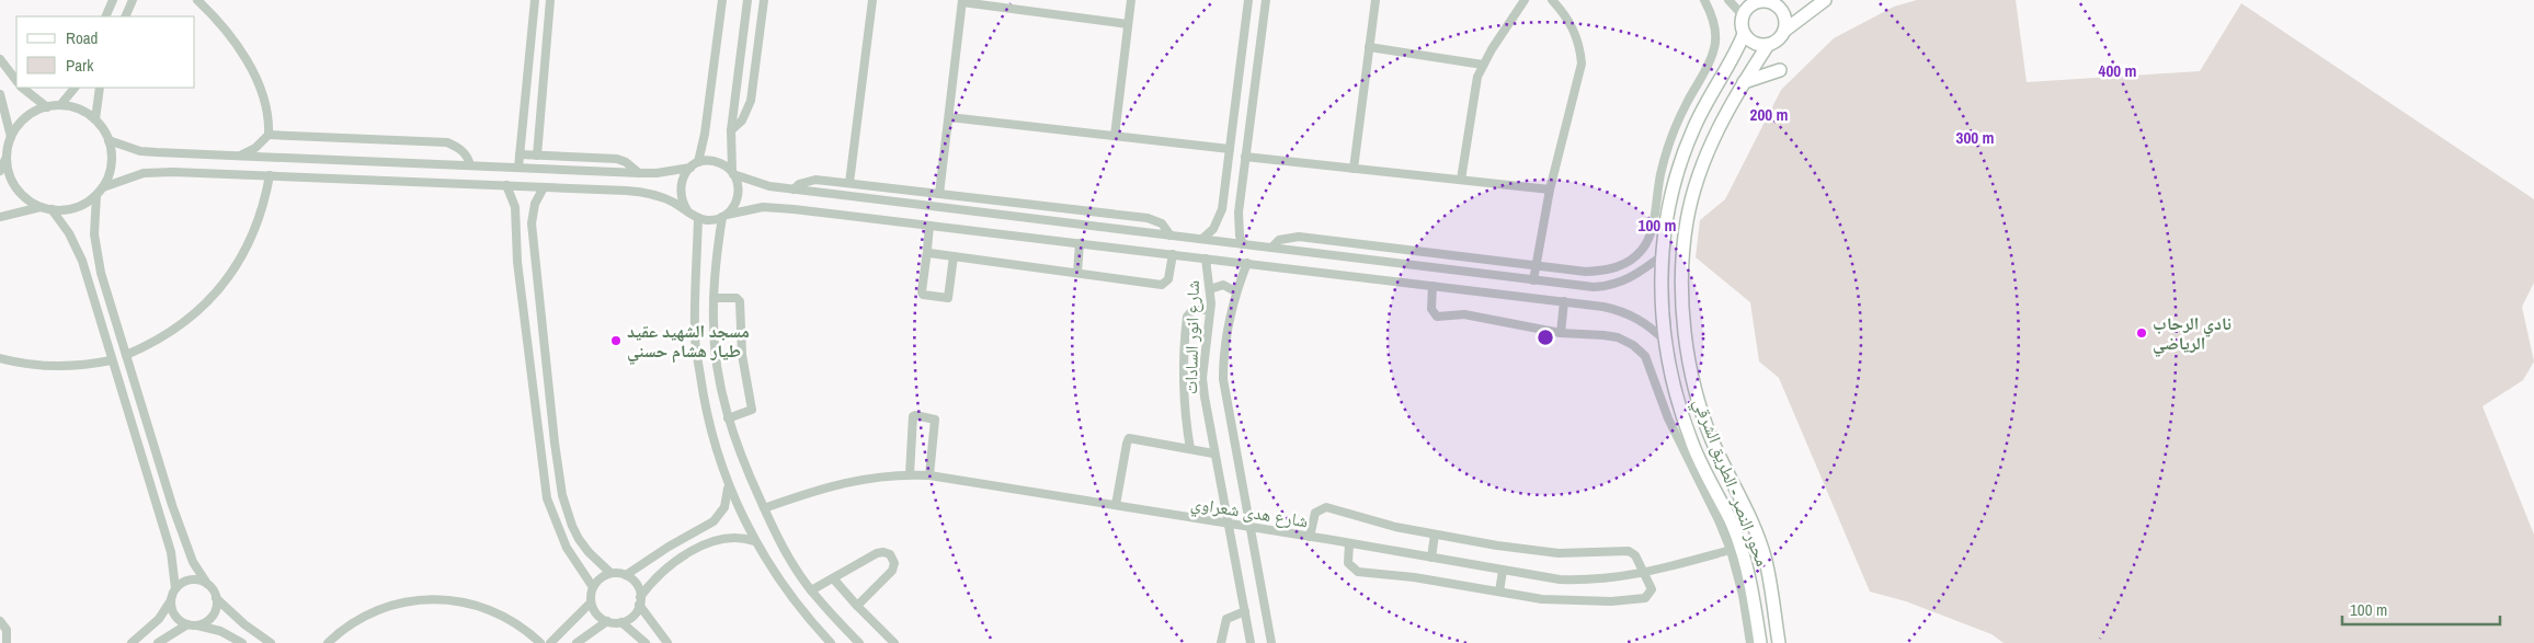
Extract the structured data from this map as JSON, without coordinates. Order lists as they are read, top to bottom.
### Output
{
  "streets": {
    "street": ["شارع انور السادات", "محور النصر - الطريق الشرقي", "شارع هدى شعراوي"]
  },
  "crossings": [
    ["شارع انور السادات", "شارع هدى شعراوي"]
  ],
  "places": ["نادي الرحاب الرياضي", "مسجد الشهيد عقيد طيار هشام حسني"],
  "legend": ["Road", "Park"],
  "scale_bar": "100 m",
  "rings": [
    "400 m",
    "200 m",
    "300 m",
    "100 m"
  ]
}
